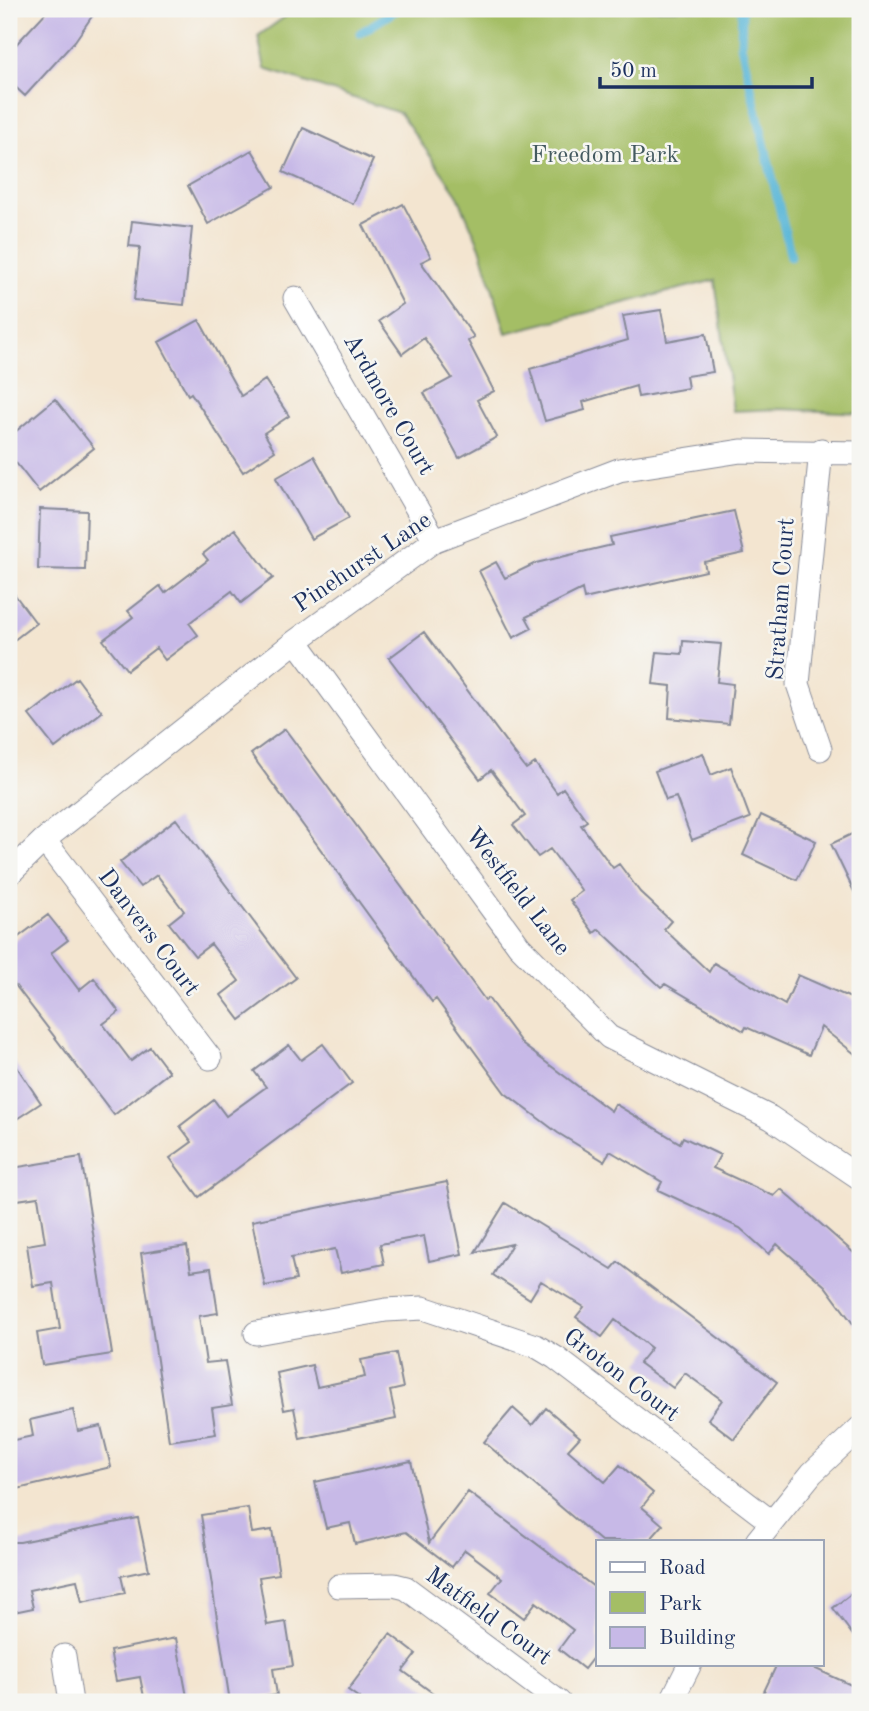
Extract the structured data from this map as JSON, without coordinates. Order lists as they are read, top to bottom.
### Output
{
  "streets": {
    "street": [
      "Ardmore Court",
      "Pinehurst Lane",
      "Stratham Court",
      "Westfield Lane",
      "Danvers Court",
      "Groton Court",
      "Matfield Court"
    ]
  },
  "crossings": [
    ["Ardmore Court", "Pinehurst Lane"],
    ["Pinehurst Lane", "Stratham Court"],
    ["Pinehurst Lane", "Westfield Lane"],
    ["Pinehurst Lane", "Danvers Court"]
  ],
  "parks": ["Freedom Park"],
  "legend": ["Road", "Park", "Building"],
  "scale_bar": "50 m"
}
